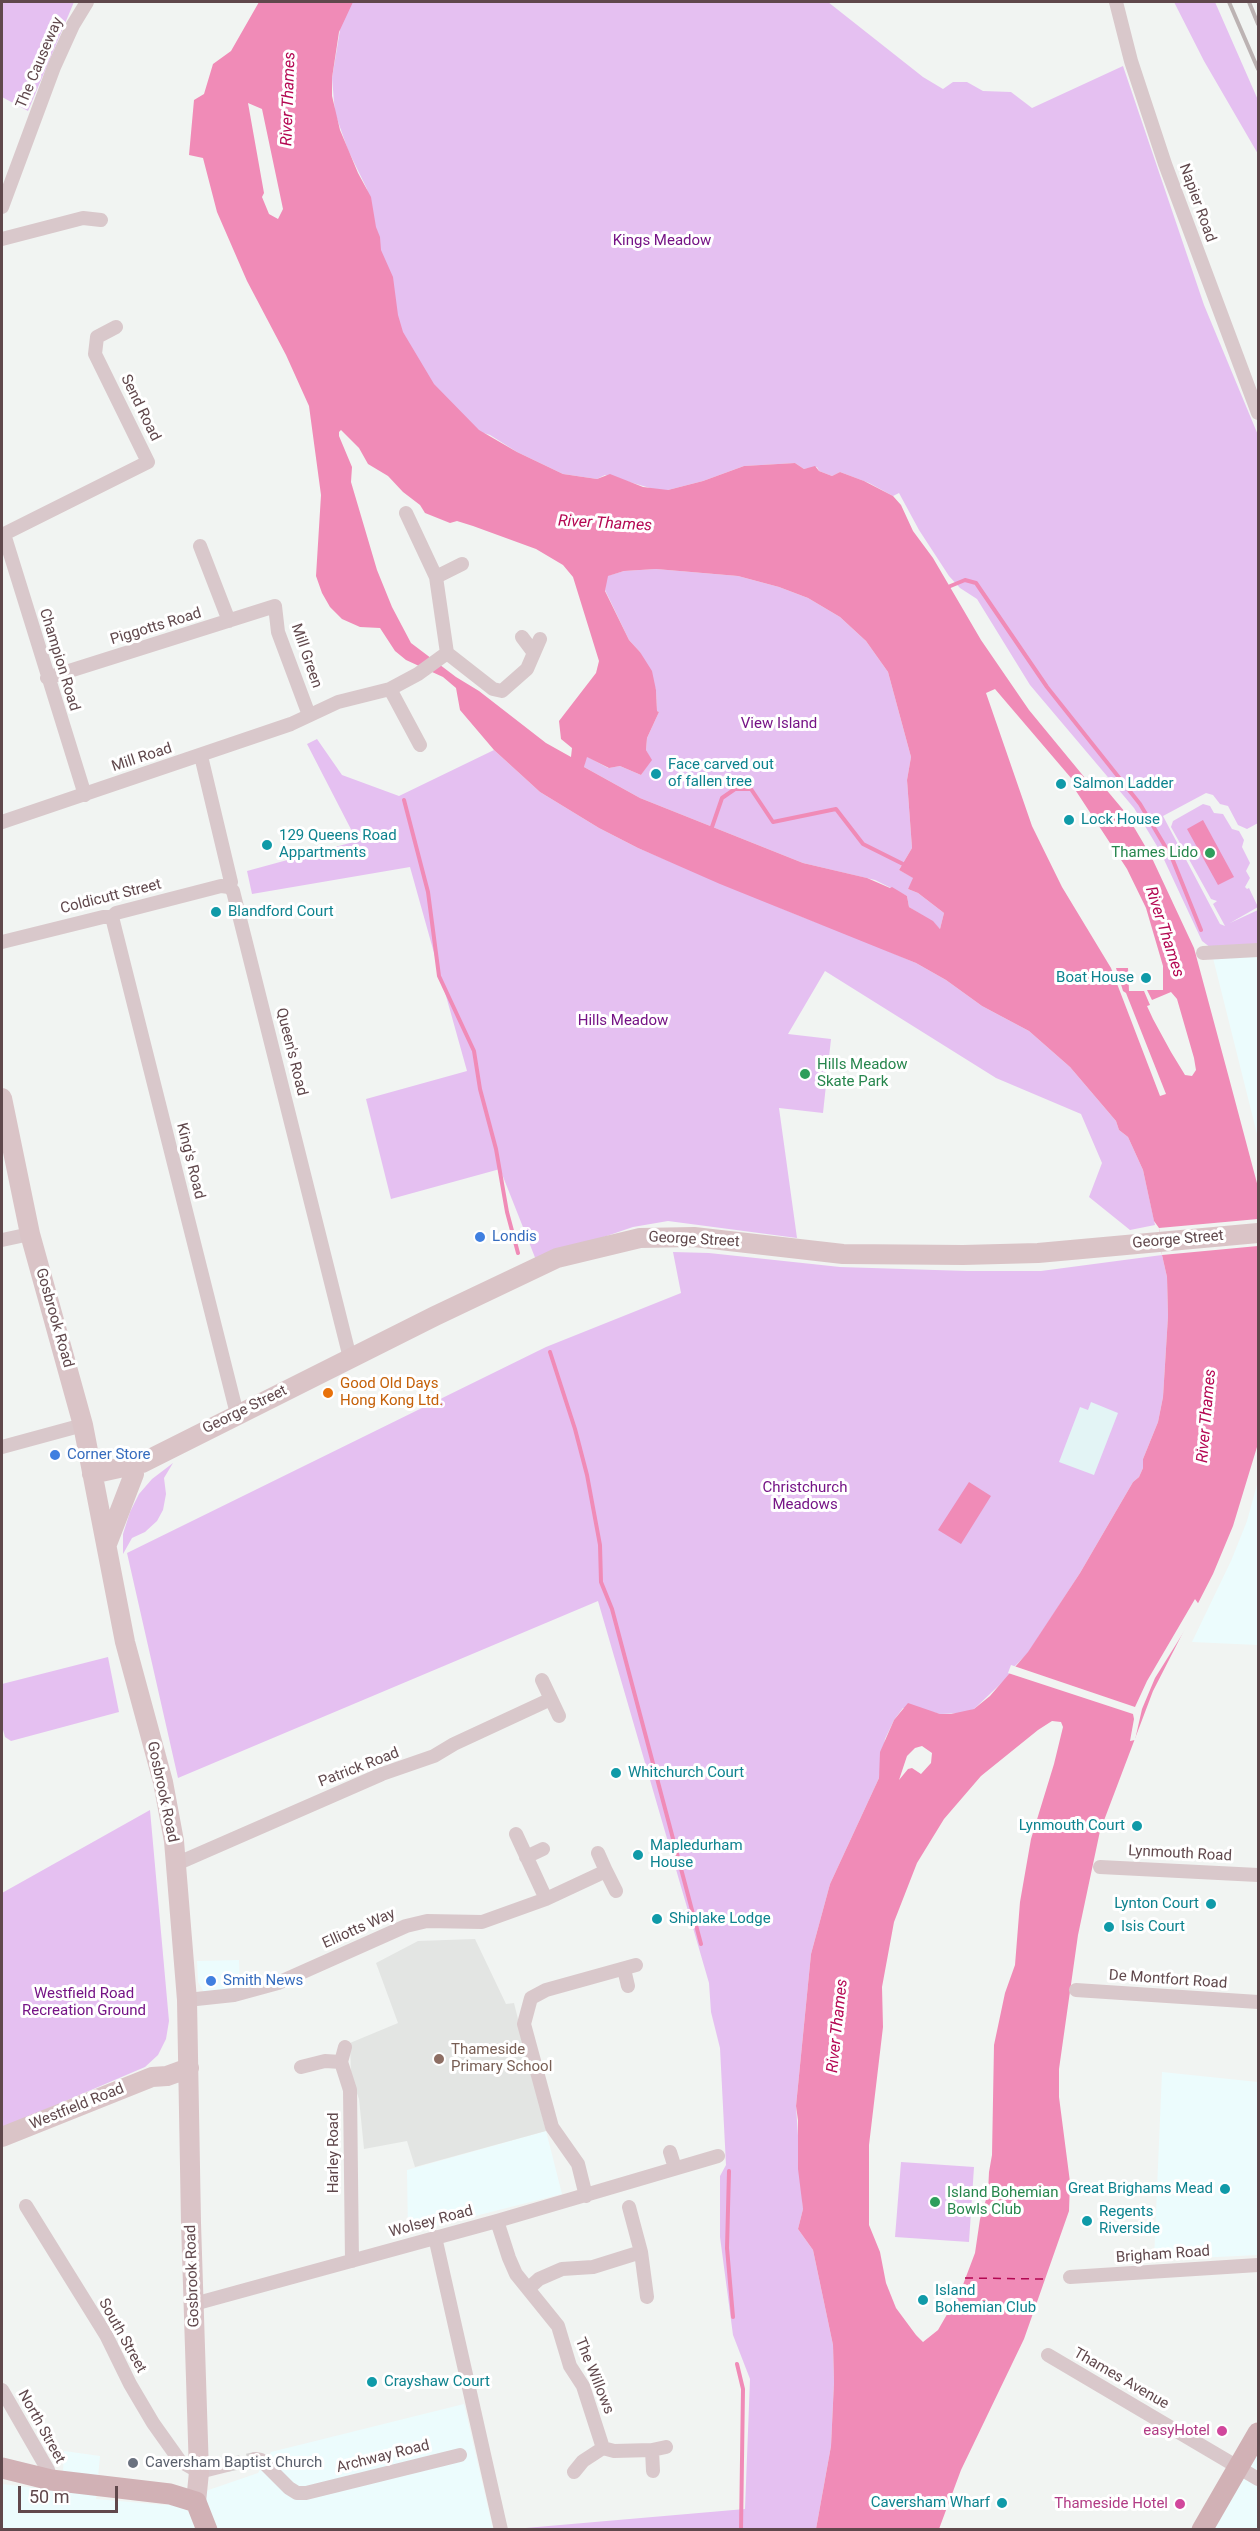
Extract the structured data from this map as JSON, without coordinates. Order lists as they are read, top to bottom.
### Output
{
  "streets": {
    "main road": ["George Street", "Gosbrook Road", "Westfield Road"],
    "street": [
      "The Causeway",
      "Napier Road",
      "Send Road",
      "Piggotts Road",
      "Mill Green",
      "Champion Road",
      "Mill Road",
      "Coldicutt Street",
      "Queen's Road",
      "King's Road",
      "Patrick Road",
      "Lynmouth Road",
      "Elliotts Way",
      "De Montfort Road",
      "Harley Road",
      "Wolsey Road",
      "Brigham Road",
      "South Street",
      "The Willows",
      "Thames Avenue",
      "North Street",
      "Archway Road"
    ]
  },
  "crossings": [
    ["Send Road", "Champion Road"],
    ["Piggotts Road", "Mill Green"],
    ["Piggotts Road", "Champion Road"],
    ["Mill Green", "Mill Road"],
    ["Champion Road", "Mill Road"],
    ["Mill Road", "Queen's Road"],
    ["Coldicutt Street", "Queen's Road"],
    ["Coldicutt Street", "King's Road"],
    ["Queen's Road", "George Street"],
    ["King's Road", "George Street"],
    ["George Street", "Gosbrook Road"],
    ["Gosbrook Road", "Patrick Road"],
    ["Gosbrook Road", "Elliotts Way"],
    ["Gosbrook Road", "Westfield Road"],
    ["Gosbrook Road", "Wolsey Road"],
    ["Gosbrook Road", "South Street"],
    ["Harley Road", "Wolsey Road"],
    ["Wolsey Road", "The Willows"]
  ],
  "water": ["River Thames"],
  "parks": [
    "Kings Meadow",
    "View Island",
    "Hills Meadow",
    "Christchurch Meadows",
    "Westfield Road Recreation Ground"
  ],
  "places": [
    "Face carved out of fallen tree",
    "Salmon Ladder",
    "Lock House",
    "129 Queens Road Appartments",
    "Thames Lido",
    "Blandford Court",
    "Boat House",
    "Hills Meadow Skate Park",
    "Londis",
    "Good Old Days Hong Kong Ltd.",
    "Corner Store",
    "Whitchurch Court",
    "Lynmouth Court",
    "Mapledurham House",
    "Lynton Court",
    "Shiplake Lodge",
    "Isis Court",
    "Smith News",
    "Thameside Primary School",
    "Great Brighams Mead",
    "Island Bohemian Bowls Club",
    "Regents Riverside",
    "Island Bohemian Club",
    "Crayshaw Court",
    "easyHotel",
    "Caversham Baptist Church",
    "Caversham Wharf",
    "Thameside Hotel"
  ],
  "scale_bar": "50 m"
}
